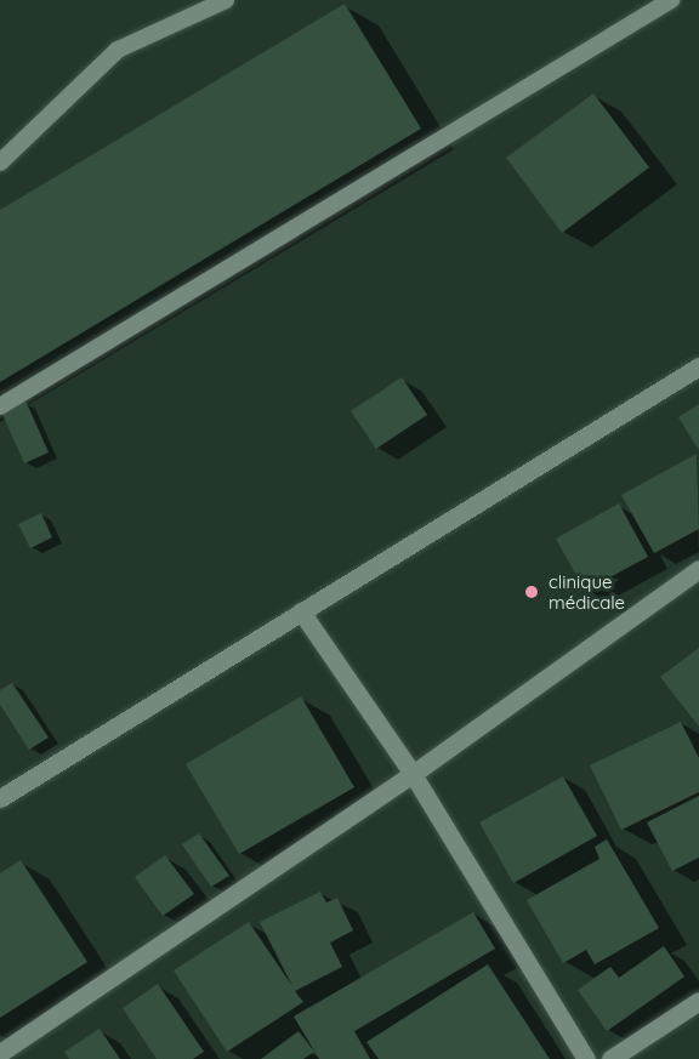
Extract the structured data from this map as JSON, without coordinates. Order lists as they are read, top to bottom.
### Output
{
  "places": ["clinique médicale"]
}
